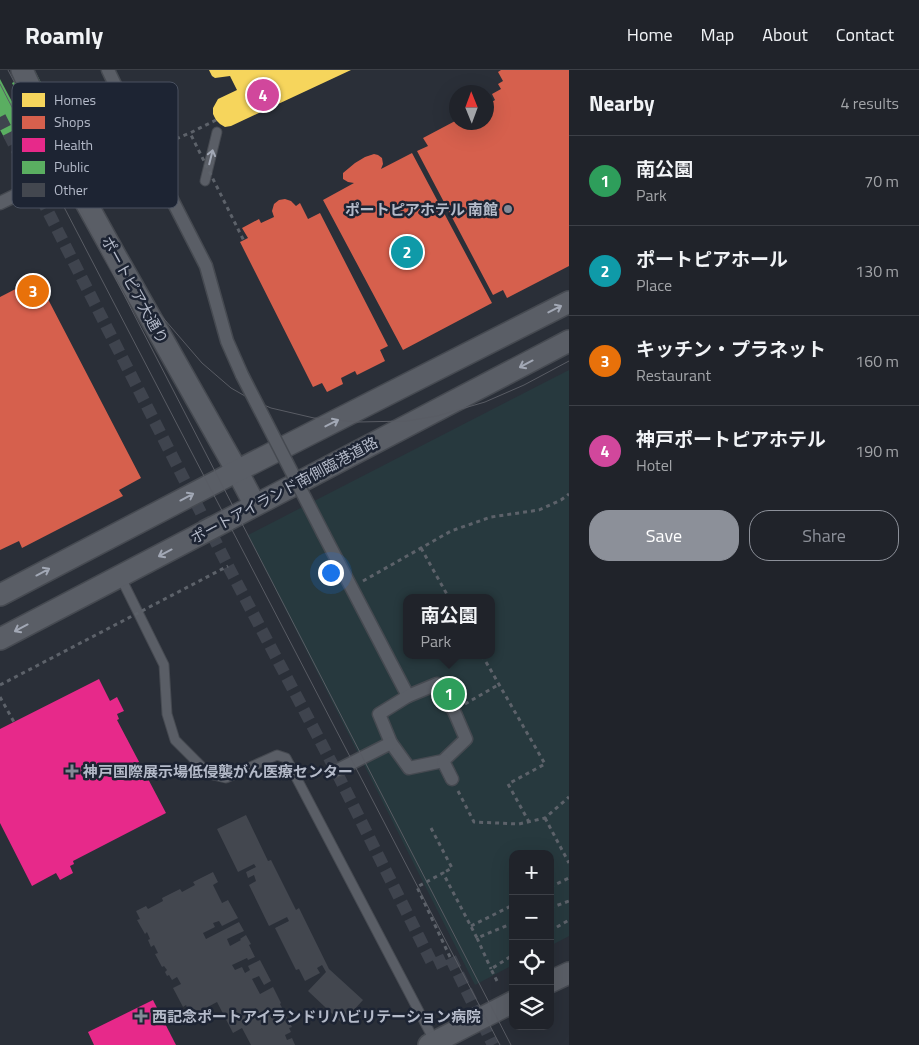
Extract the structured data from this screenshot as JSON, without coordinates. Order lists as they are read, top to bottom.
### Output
{
  "streets": {
    "street": ["ポートピア大通り", "ポートアイランド南側臨港道路"]
  },
  "crossings": [
    ["ポートピア大通り", "ポートアイランド南側臨港道路"]
  ],
  "places": {
    "other": ["ポートピアホテル 南館"],
    "health": ["神戸国際展示場低侵襲がん医療センター", "西記念ポートアイランドリハビリテーション病院"]
  },
  "legend": [
    "Homes",
    "Shops",
    "Health",
    "Public",
    "Other"
  ],
  "north": "top",
  "page": {
    "header": "Roamly",
    "nav": [
      "Home",
      "Map",
      "About",
      "Contact"
    ],
    "heading": ["Nearby", "4 results"],
    "pins": [
      "4",
      "2",
      "3",
      "1"
    ],
    "list": [
      {
        "mark": "1",
        "name": "南公園",
        "note": "Park",
        "value": "70 m"
      },
      {
        "mark": "2",
        "name": "ポートピアホール",
        "note": "Place",
        "value": "130 m"
      },
      {
        "mark": "3",
        "name": "キッチン・プラネット",
        "note": "Restaurant",
        "value": "160 m"
      },
      {
        "mark": "4",
        "name": "神戸ポートピアホテル",
        "note": "Hotel",
        "value": "190 m"
      }
    ],
    "buttons": ["Save", "Share"],
    "popup": ["南公園", "Park"],
    "map_buttons": ["+", "−"]
  }
}
